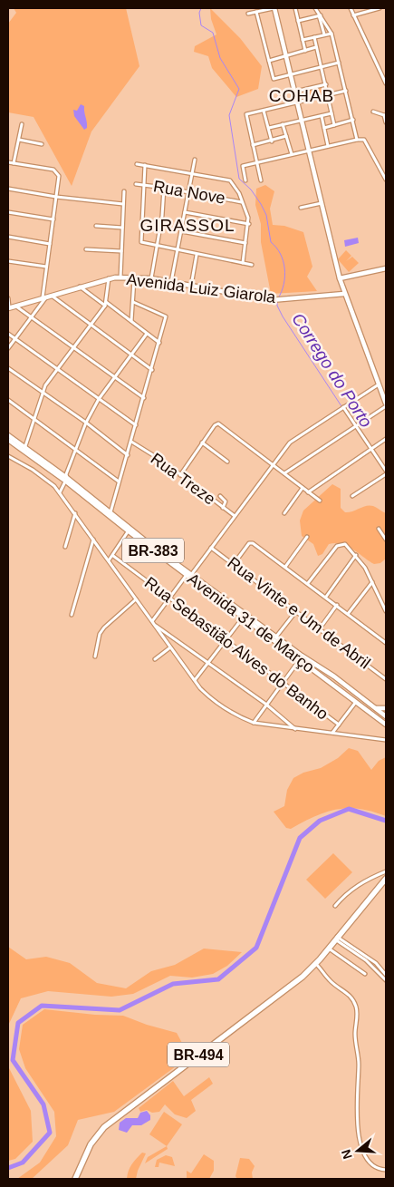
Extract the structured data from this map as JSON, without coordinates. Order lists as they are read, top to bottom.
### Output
{
  "streets": {
    "highway": ["BR-494"],
    "street": [
      "Rua Nove",
      "Avenida Luiz Giarola",
      "Rua Treze",
      "BR-383",
      "Rua Vinte e Um de Abril",
      "Avenida 31 de Março",
      "Rua Sebastião Alves do Banho"
    ]
  },
  "districts": ["COHAB", "GIRASSOL"],
  "water": ["Corrego do Porto"],
  "north": "left"
}
